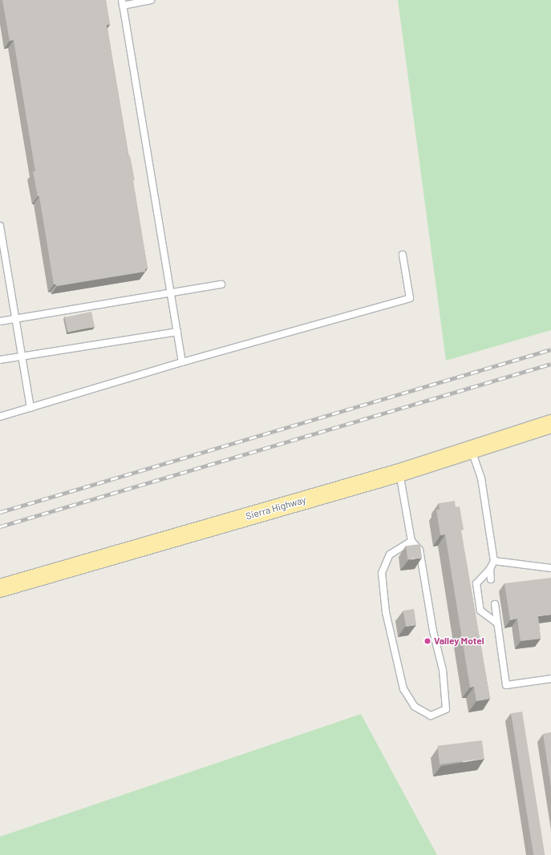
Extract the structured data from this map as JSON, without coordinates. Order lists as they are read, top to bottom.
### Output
{
  "streets": {
    "main road": ["Sierra Highway"]
  },
  "places": ["Valley Motel"]
}
